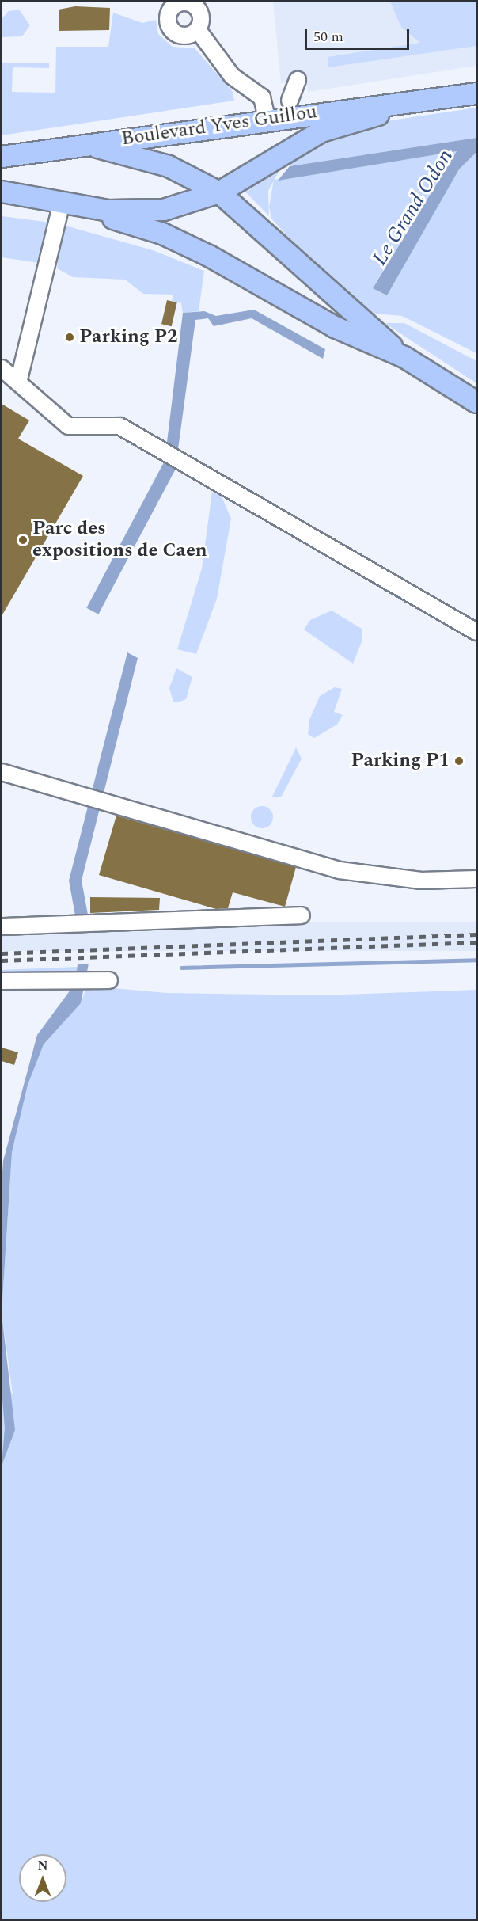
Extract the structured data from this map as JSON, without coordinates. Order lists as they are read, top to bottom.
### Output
{
  "streets": {
    "main road": ["Boulevard Yves Guillou"]
  },
  "water": ["Le Grand Odon"],
  "places": ["Parking P2", "Parc des expositions de Caen", "Parking P1"],
  "scale_bar": "50 m",
  "north": "top"
}
